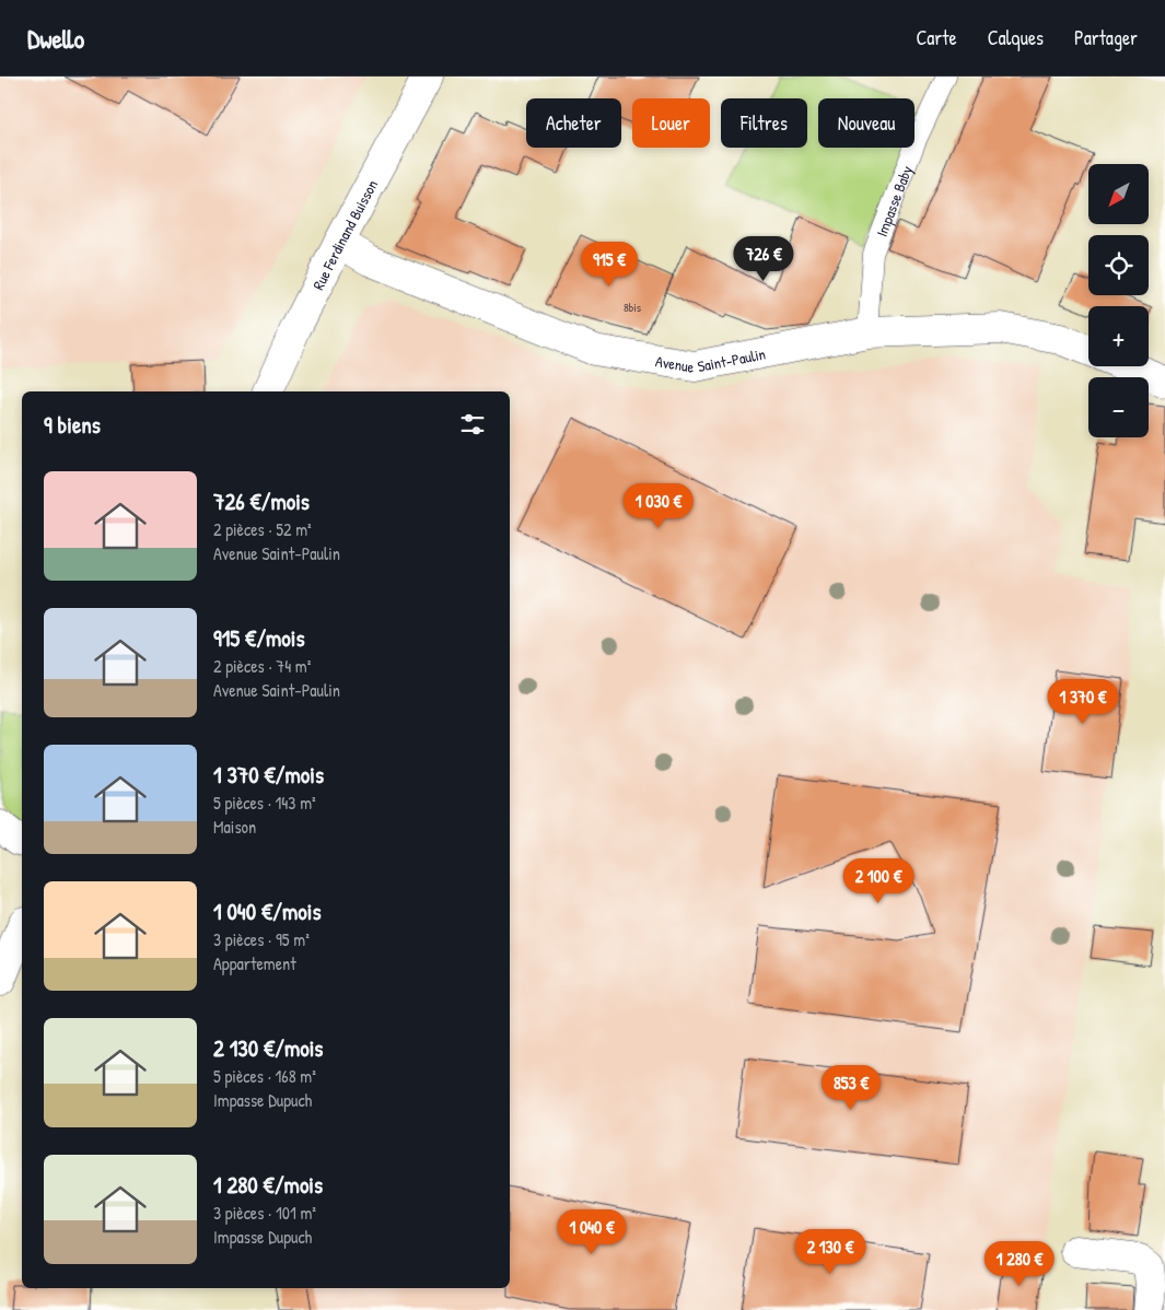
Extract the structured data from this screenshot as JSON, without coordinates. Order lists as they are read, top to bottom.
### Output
{
  "streets": {
    "street": ["Rue Ferdinand Buisson", "Avenue Saint-Paulin"],
    "lane": ["Impasse Baby"]
  },
  "crossings": [
    ["Impasse Baby", "Avenue Saint-Paulin"],
    ["Rue Ferdinand Buisson", "Avenue Saint-Paulin"]
  ],
  "house_numbers": ["8bis"],
  "north": "bottom left",
  "page": {
    "header": "Dwello",
    "nav": ["Carte", "Calques", "Partager"],
    "chip": [
      "Acheter",
      "Louer",
      "Filtres",
      "Nouveau"
    ],
    "map_buttons": ["+", "−"],
    "price": [
      "726 €",
      "915 €",
      "1 030 €",
      "1 370 €",
      "2 100 €",
      "853 €",
      "1 040 €",
      "2 130 €",
      "1 280 €"
    ],
    "heading": "9 biens",
    "list": [
      {
        "name": "726 €/mois",
        "note": "2 pièces · 52 m² · Avenue Saint-Paulin"
      },
      {
        "name": "915 €/mois",
        "note": "2 pièces · 74 m² · Avenue Saint-Paulin"
      },
      {
        "name": "1 370 €/mois",
        "note": "5 pièces · 143 m² · Maison"
      },
      {
        "name": "1 040 €/mois",
        "note": "3 pièces · 95 m² · Appartement"
      },
      {
        "name": "2 130 €/mois",
        "note": "5 pièces · 168 m² · Impasse Dupuch"
      },
      {
        "name": "1 280 €/mois",
        "note": "3 pièces · 101 m² · Impasse Dupuch"
      }
    ]
  }
}
